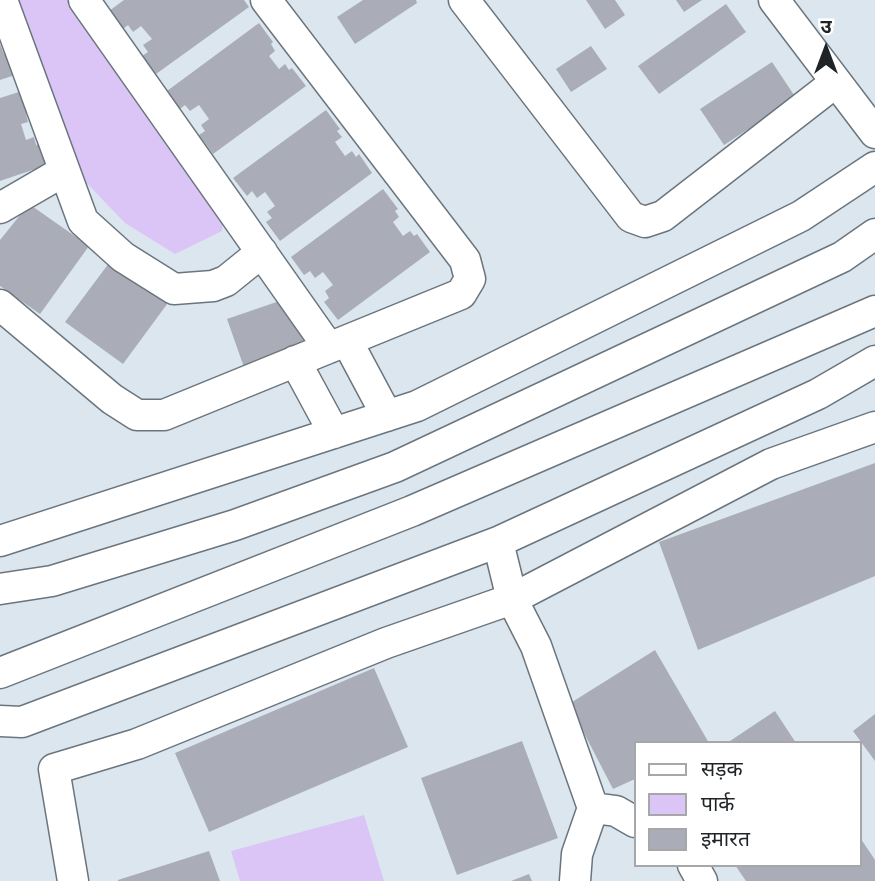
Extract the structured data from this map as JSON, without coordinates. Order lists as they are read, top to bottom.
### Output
{
  "legend": ["सड़क", "पार्क", "इमारत"],
  "north": "top"
}
